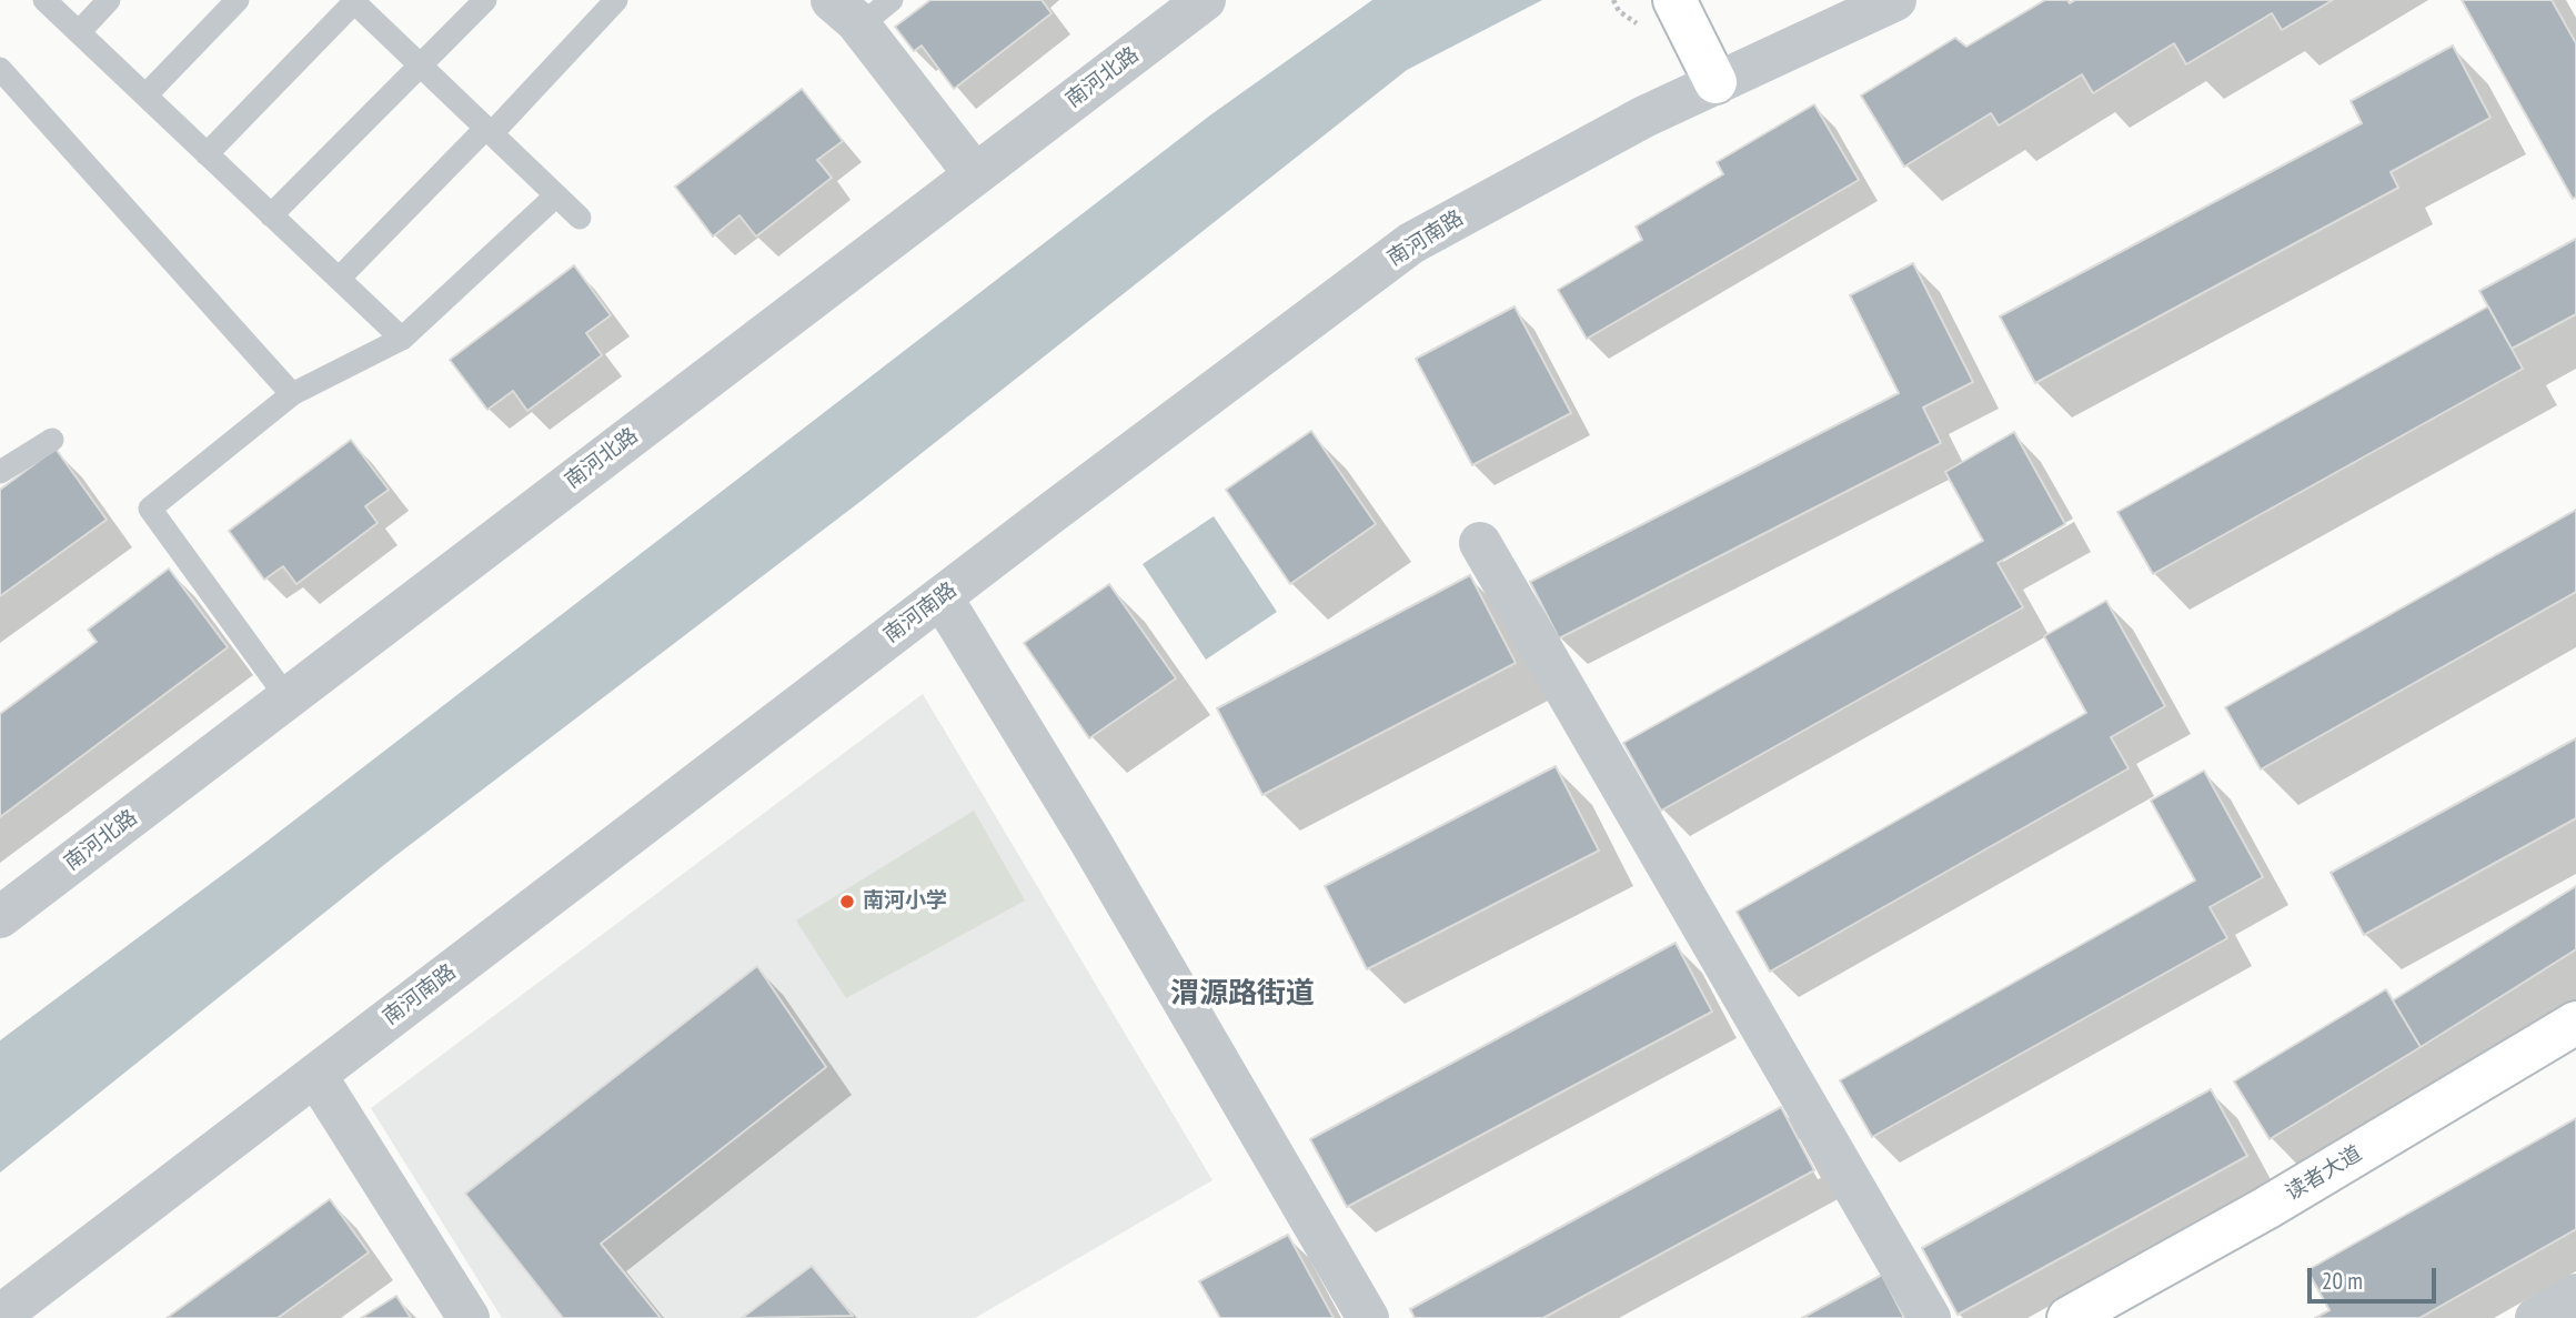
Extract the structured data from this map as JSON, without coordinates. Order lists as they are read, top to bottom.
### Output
{
  "streets": {
    "main road": ["读者大道"],
    "street": ["南河北路", "南河南路"]
  },
  "districts": ["渭源路街道"],
  "places": ["南河小学"],
  "scale_bar": "20 m"
}
